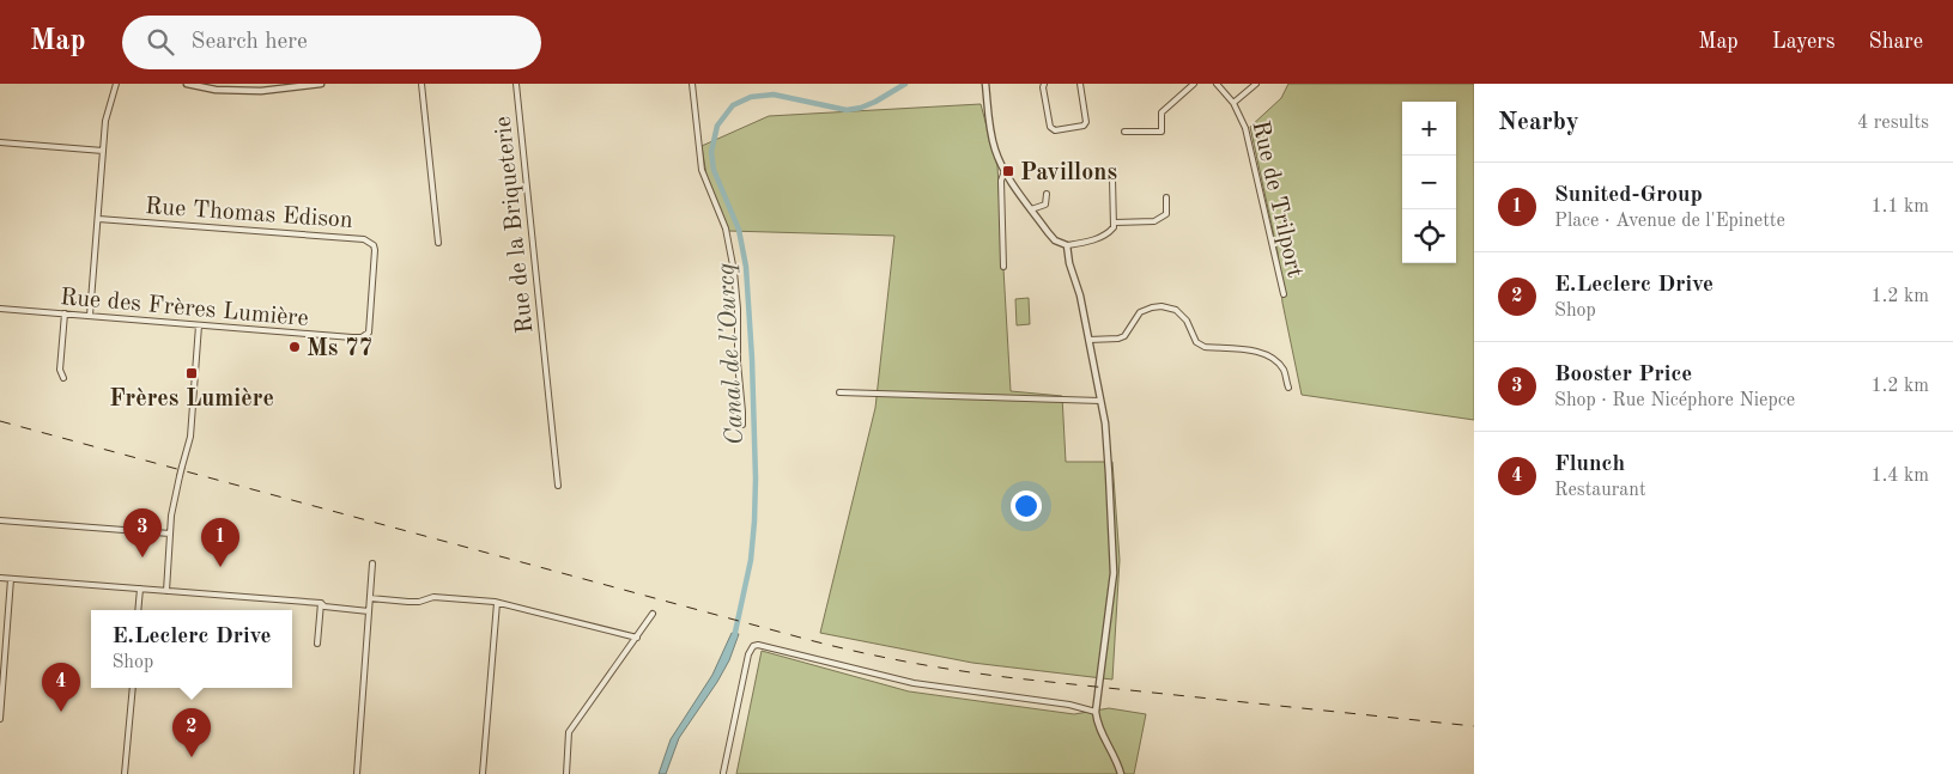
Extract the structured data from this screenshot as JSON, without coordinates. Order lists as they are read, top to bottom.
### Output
{
  "streets": {
    "street": [
      "Rue de Trilport",
      "Rue Thomas Edison",
      "Rue de la Briqueterie",
      "Rue des Frères Lumière"
    ]
  },
  "crossings": [
    ["Rue Thomas Edison", "Rue des Frères Lumière"]
  ],
  "water": ["Canal de l'Ourcq"],
  "places": {
    "transit": ["Pavillons", "Frères Lumière"],
    "other": ["Ms 77"]
  },
  "page": {
    "header": "Map",
    "search": "Search here",
    "nav": ["Map", "Layers", "Share"],
    "heading": ["Nearby", "4 results"],
    "map_buttons": ["+", "−"],
    "list": [
      {
        "mark": "1",
        "name": "Sunited-Group",
        "note": "Place · Avenue de l'Epinette",
        "value": "1.1 km"
      },
      {
        "mark": "2",
        "name": "E.Leclerc Drive",
        "note": "Shop",
        "value": "1.2 km"
      },
      {
        "mark": "3",
        "name": "Booster Price",
        "note": "Shop · Rue Nicéphore Niepce",
        "value": "1.2 km"
      },
      {
        "mark": "4",
        "name": "Flunch",
        "note": "Restaurant",
        "value": "1.4 km"
      }
    ],
    "pins": [
      "3",
      "1",
      "4",
      "2"
    ],
    "popup": ["E.Leclerc Drive", "Shop"]
  }
}
